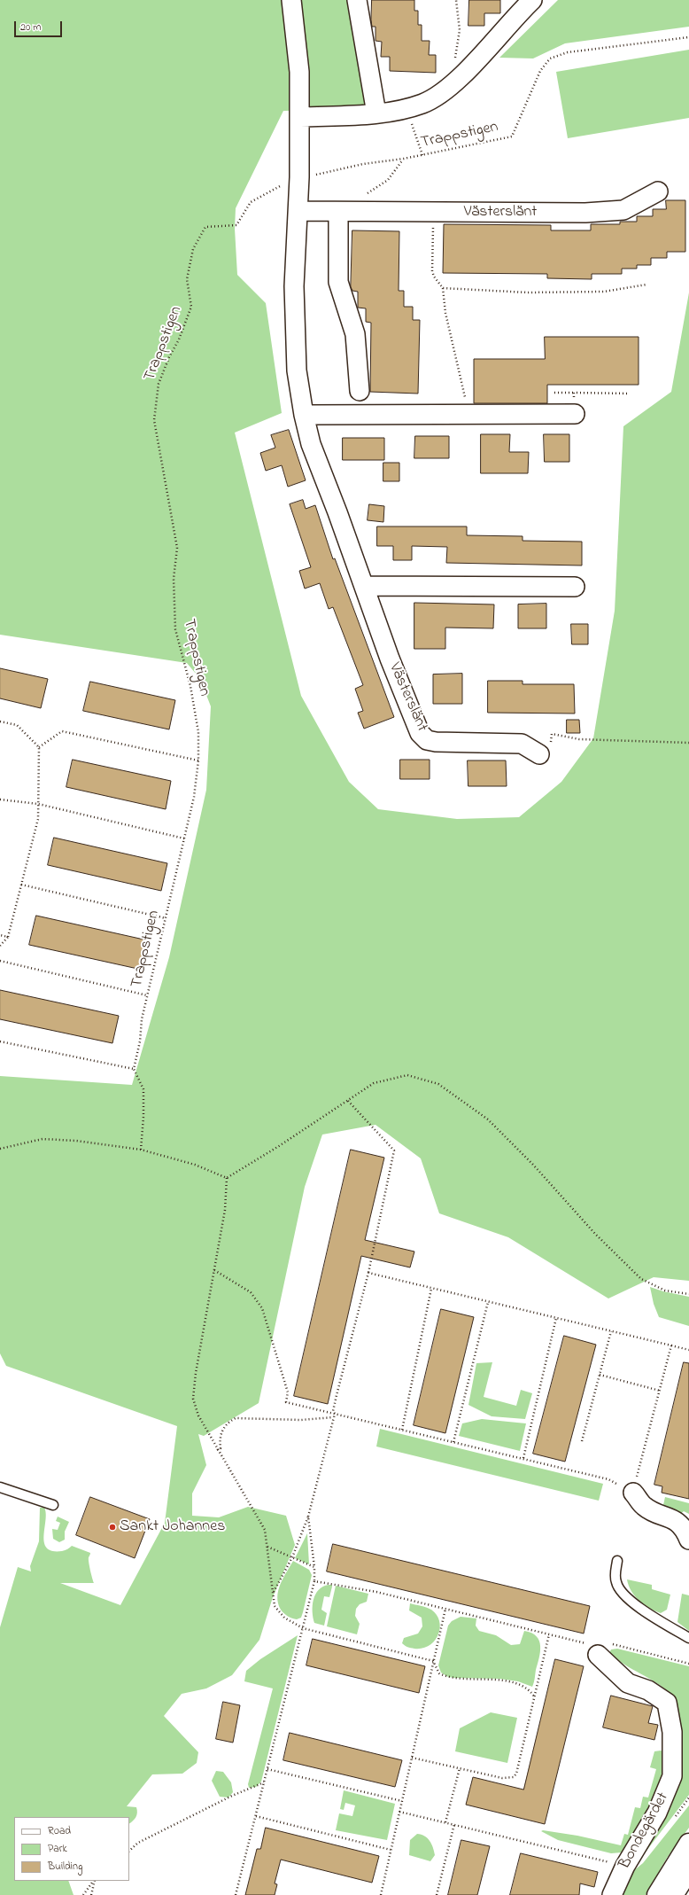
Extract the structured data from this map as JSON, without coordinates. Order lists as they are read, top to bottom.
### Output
{
  "streets": {
    "street": ["Västerslänt", "Bondegärdet"],
    "path": ["Trappstigen"]
  },
  "places": ["Sankt Johannes"],
  "legend": ["Road", "Park", "Building"],
  "scale_bar": "20 m"
}
